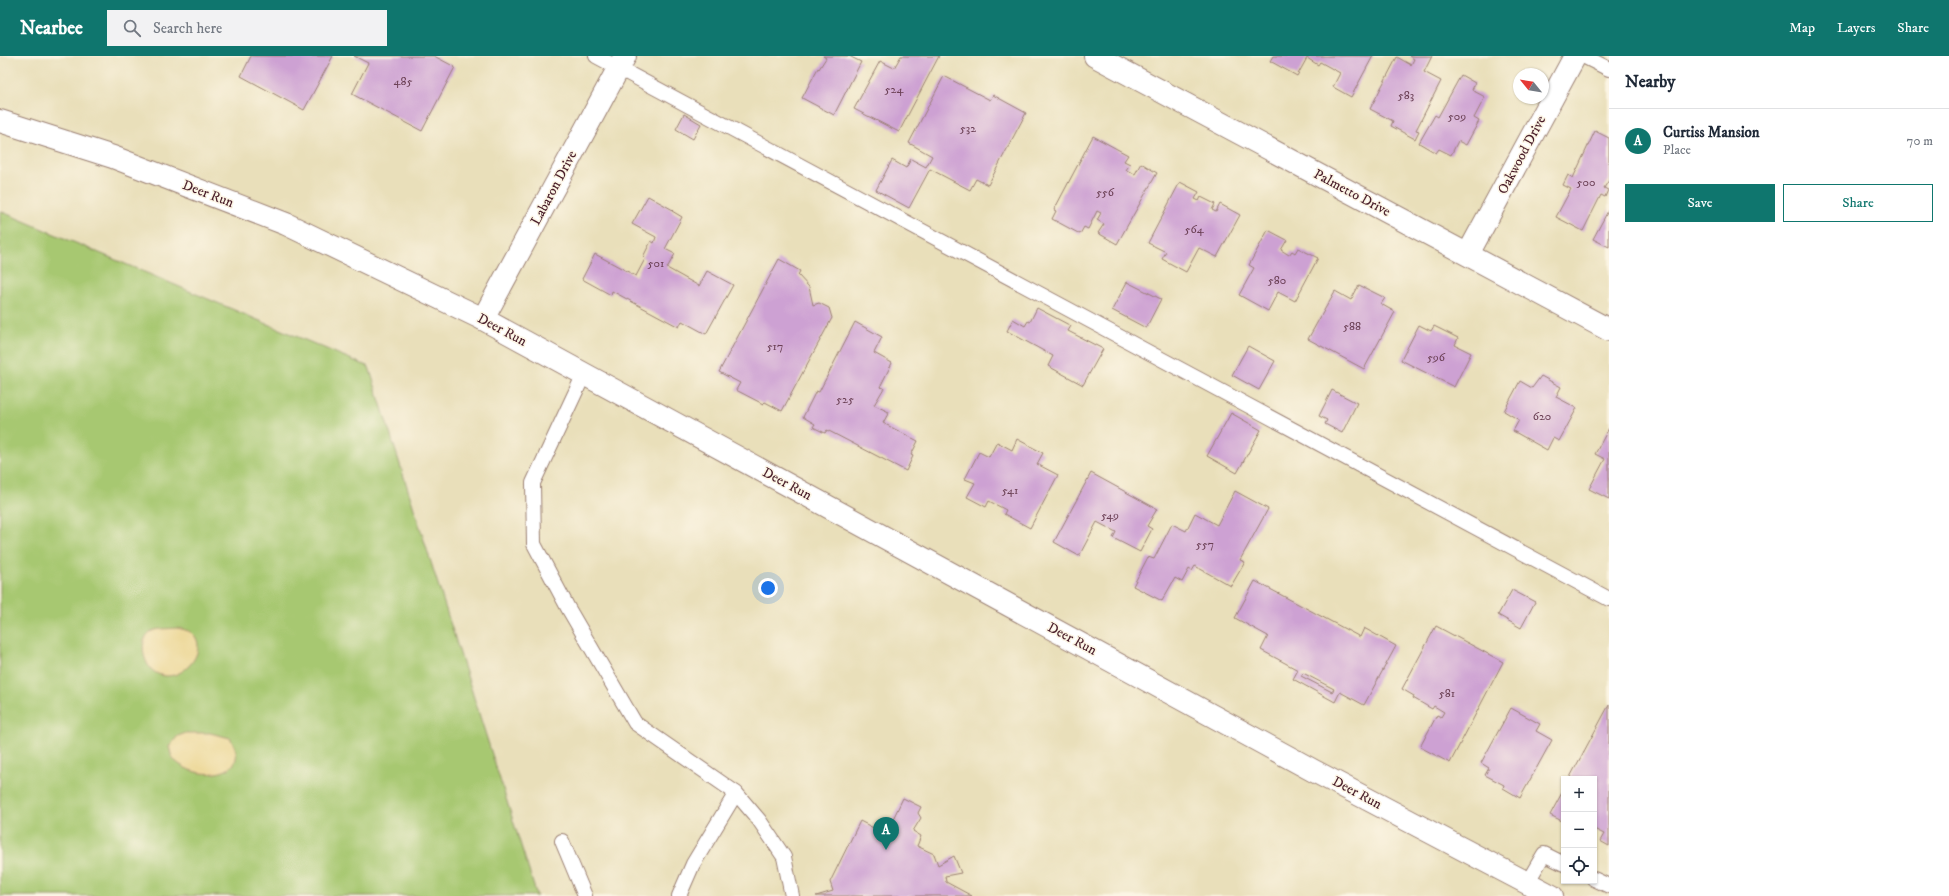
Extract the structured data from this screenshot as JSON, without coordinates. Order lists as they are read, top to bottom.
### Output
{
  "streets": {
    "street": [
      "Oakwood Drive",
      "Labaron Drive",
      "Palmetto Drive",
      "Deer Run"
    ]
  },
  "crossings": [
    ["Oakwood Drive", "Palmetto Drive"],
    ["Labaron Drive", "Deer Run"]
  ],
  "house_numbers": [
    "485",
    "524",
    "583",
    "509",
    "532",
    "500",
    "556",
    "564",
    "501",
    "580",
    "588",
    "517",
    "596",
    "525",
    "620",
    "541",
    "549",
    "557",
    "581"
  ],
  "north": "top left",
  "page": {
    "header": "Nearbee",
    "search": "Search here",
    "nav": ["Map", "Layers", "Share"],
    "heading": "Nearby",
    "list": [
      {
        "mark": "A",
        "name": "Curtiss Mansion",
        "note": "Place",
        "value": "70 m"
      }
    ],
    "buttons": ["Save", "Share"],
    "map_buttons": ["+", "−"],
    "pins": "A"
  }
}
